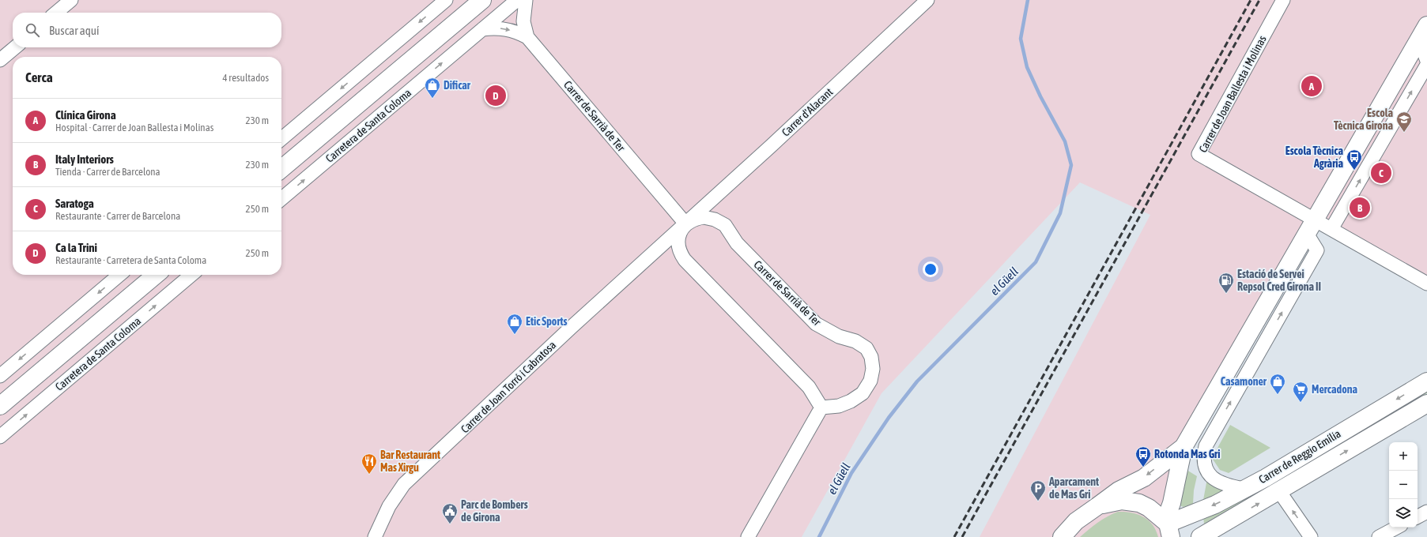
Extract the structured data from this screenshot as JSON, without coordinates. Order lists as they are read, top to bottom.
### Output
{
  "streets": {
    "street": [
      "Carrer de Joan Ballesta i Molinas",
      "Carrer d'Alacant",
      "Carrer de Sarrià de Ter",
      "Carretera de Santa Coloma",
      "Carrer de Joan Torró i Cabratosa",
      "Carrer de Reggio Emília"
    ]
  },
  "crossings": [
    ["Carrer d'Alacant", "Carrer de Sarrià de Ter"],
    ["Carrer d'Alacant", "Carrer de Joan Torró i Cabratosa"],
    ["Carrer de Sarrià de Ter", "Carretera de Santa Coloma"],
    ["Carrer de Sarrià de Ter", "Carrer de Joan Torró i Cabratosa"]
  ],
  "water": ["el Güell"],
  "places": {
    "shop": ["Dificar", "Etic Sports", "Casamoner"],
    "school or university": ["Escola Tècnica Girona"],
    "bus stop": ["Escola Tècnica Agrària", "Rotonda Mas Gri"],
    "fuel station": ["Estació de Servei Repsol Cred Girona II"],
    "supermarket": ["Mercadona"],
    "restaurant": ["Bar Restaurant Mas Xirgu"],
    "parking": ["Aparcament de Mas Gri"],
    "public building": ["Parc de Bombers de Girona"]
  },
  "page": {
    "search": "Buscar aquí",
    "heading": ["Cerca", "4 resultados"],
    "pins": [
      "A",
      "D",
      "C",
      "B"
    ],
    "list": [
      {
        "mark": "A",
        "name": "Clínica Girona",
        "note": "Hospital · Carrer de Joan Ballesta i Molinas",
        "value": "230 m"
      },
      {
        "mark": "B",
        "name": "Italy Interiors",
        "note": "Tienda · Carrer de Barcelona",
        "value": "230 m"
      },
      {
        "mark": "C",
        "name": "Saratoga",
        "note": "Restaurante · Carrer de Barcelona",
        "value": "250 m"
      },
      {
        "mark": "D",
        "name": "Ca la Trini",
        "note": "Restaurante · Carretera de Santa Coloma",
        "value": "250 m"
      }
    ],
    "map_buttons": ["+", "−"]
  }
}
